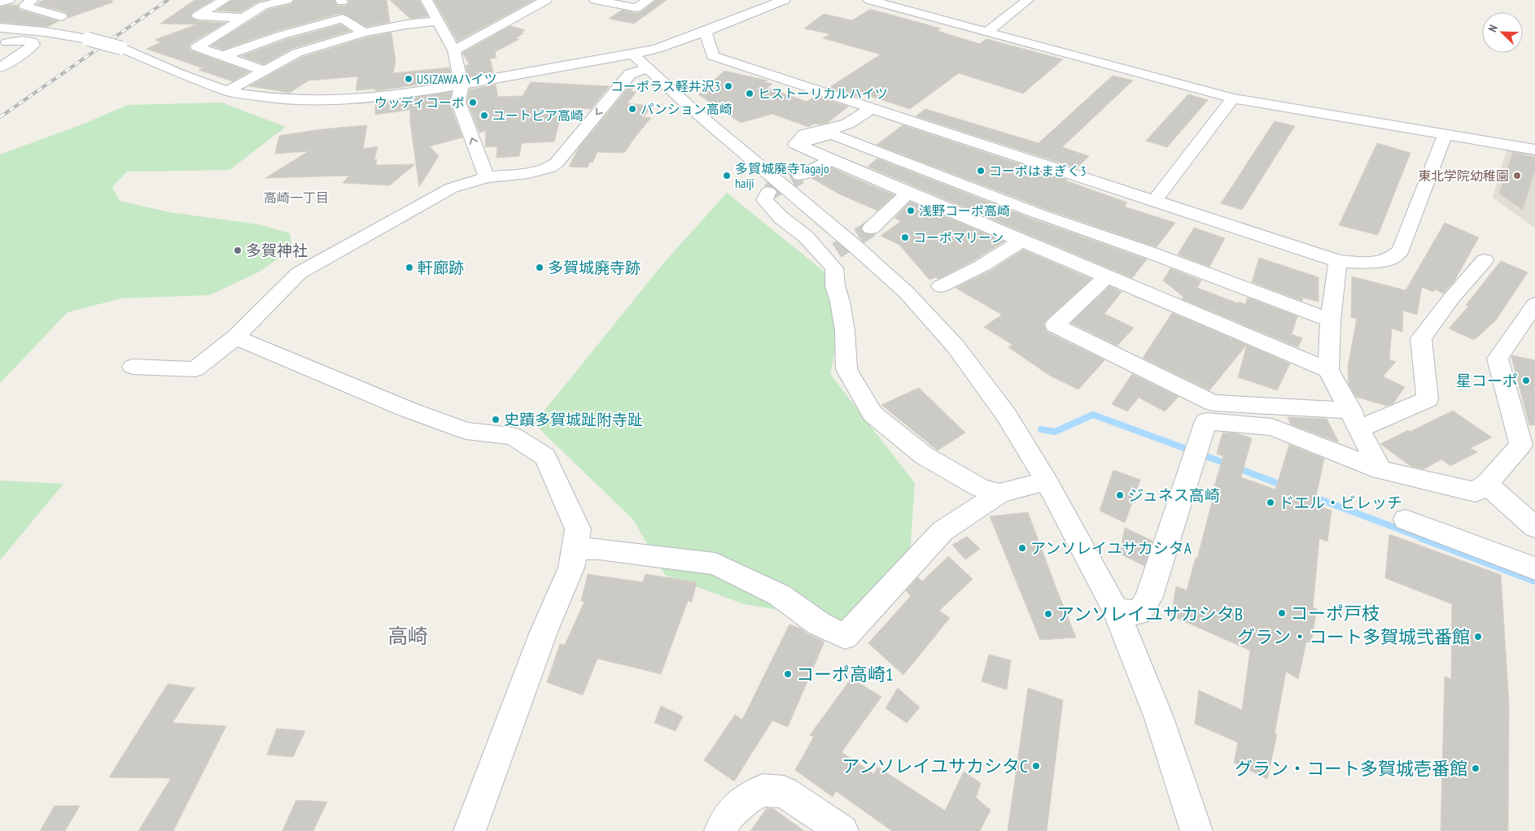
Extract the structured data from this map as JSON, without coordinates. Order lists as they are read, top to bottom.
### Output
{
  "districts": ["高崎一丁目", "高崎"],
  "places": [
    "USIZAWAハイツ",
    "コーポラス軽井沢3",
    "ヒストーリカルハイツ",
    "ウッディコーポ",
    "パンション高崎",
    "ユートピア高崎",
    "コーポはまぎく3",
    "多賀城廃寺Tagajo haiji",
    "東北学院幼稚園",
    "浅野コーポ高崎",
    "コーポマリーン",
    "多賀神社",
    "軒廊跡",
    "多賀城廃寺跡",
    "星コーポ",
    "史蹟多賀城趾附寺趾",
    "ジュネス高崎",
    "ドエル・ビレッチ",
    "アンソレイユサカシタA",
    "コーポ戸枝",
    "アンソレイユサカシタB",
    "グラン・コート多賀城弐番館",
    "コーポ高崎1",
    "アンソレイユサカシタC",
    "グラン・コート多賀城壱番館"
  ],
  "north": "top left"
}
